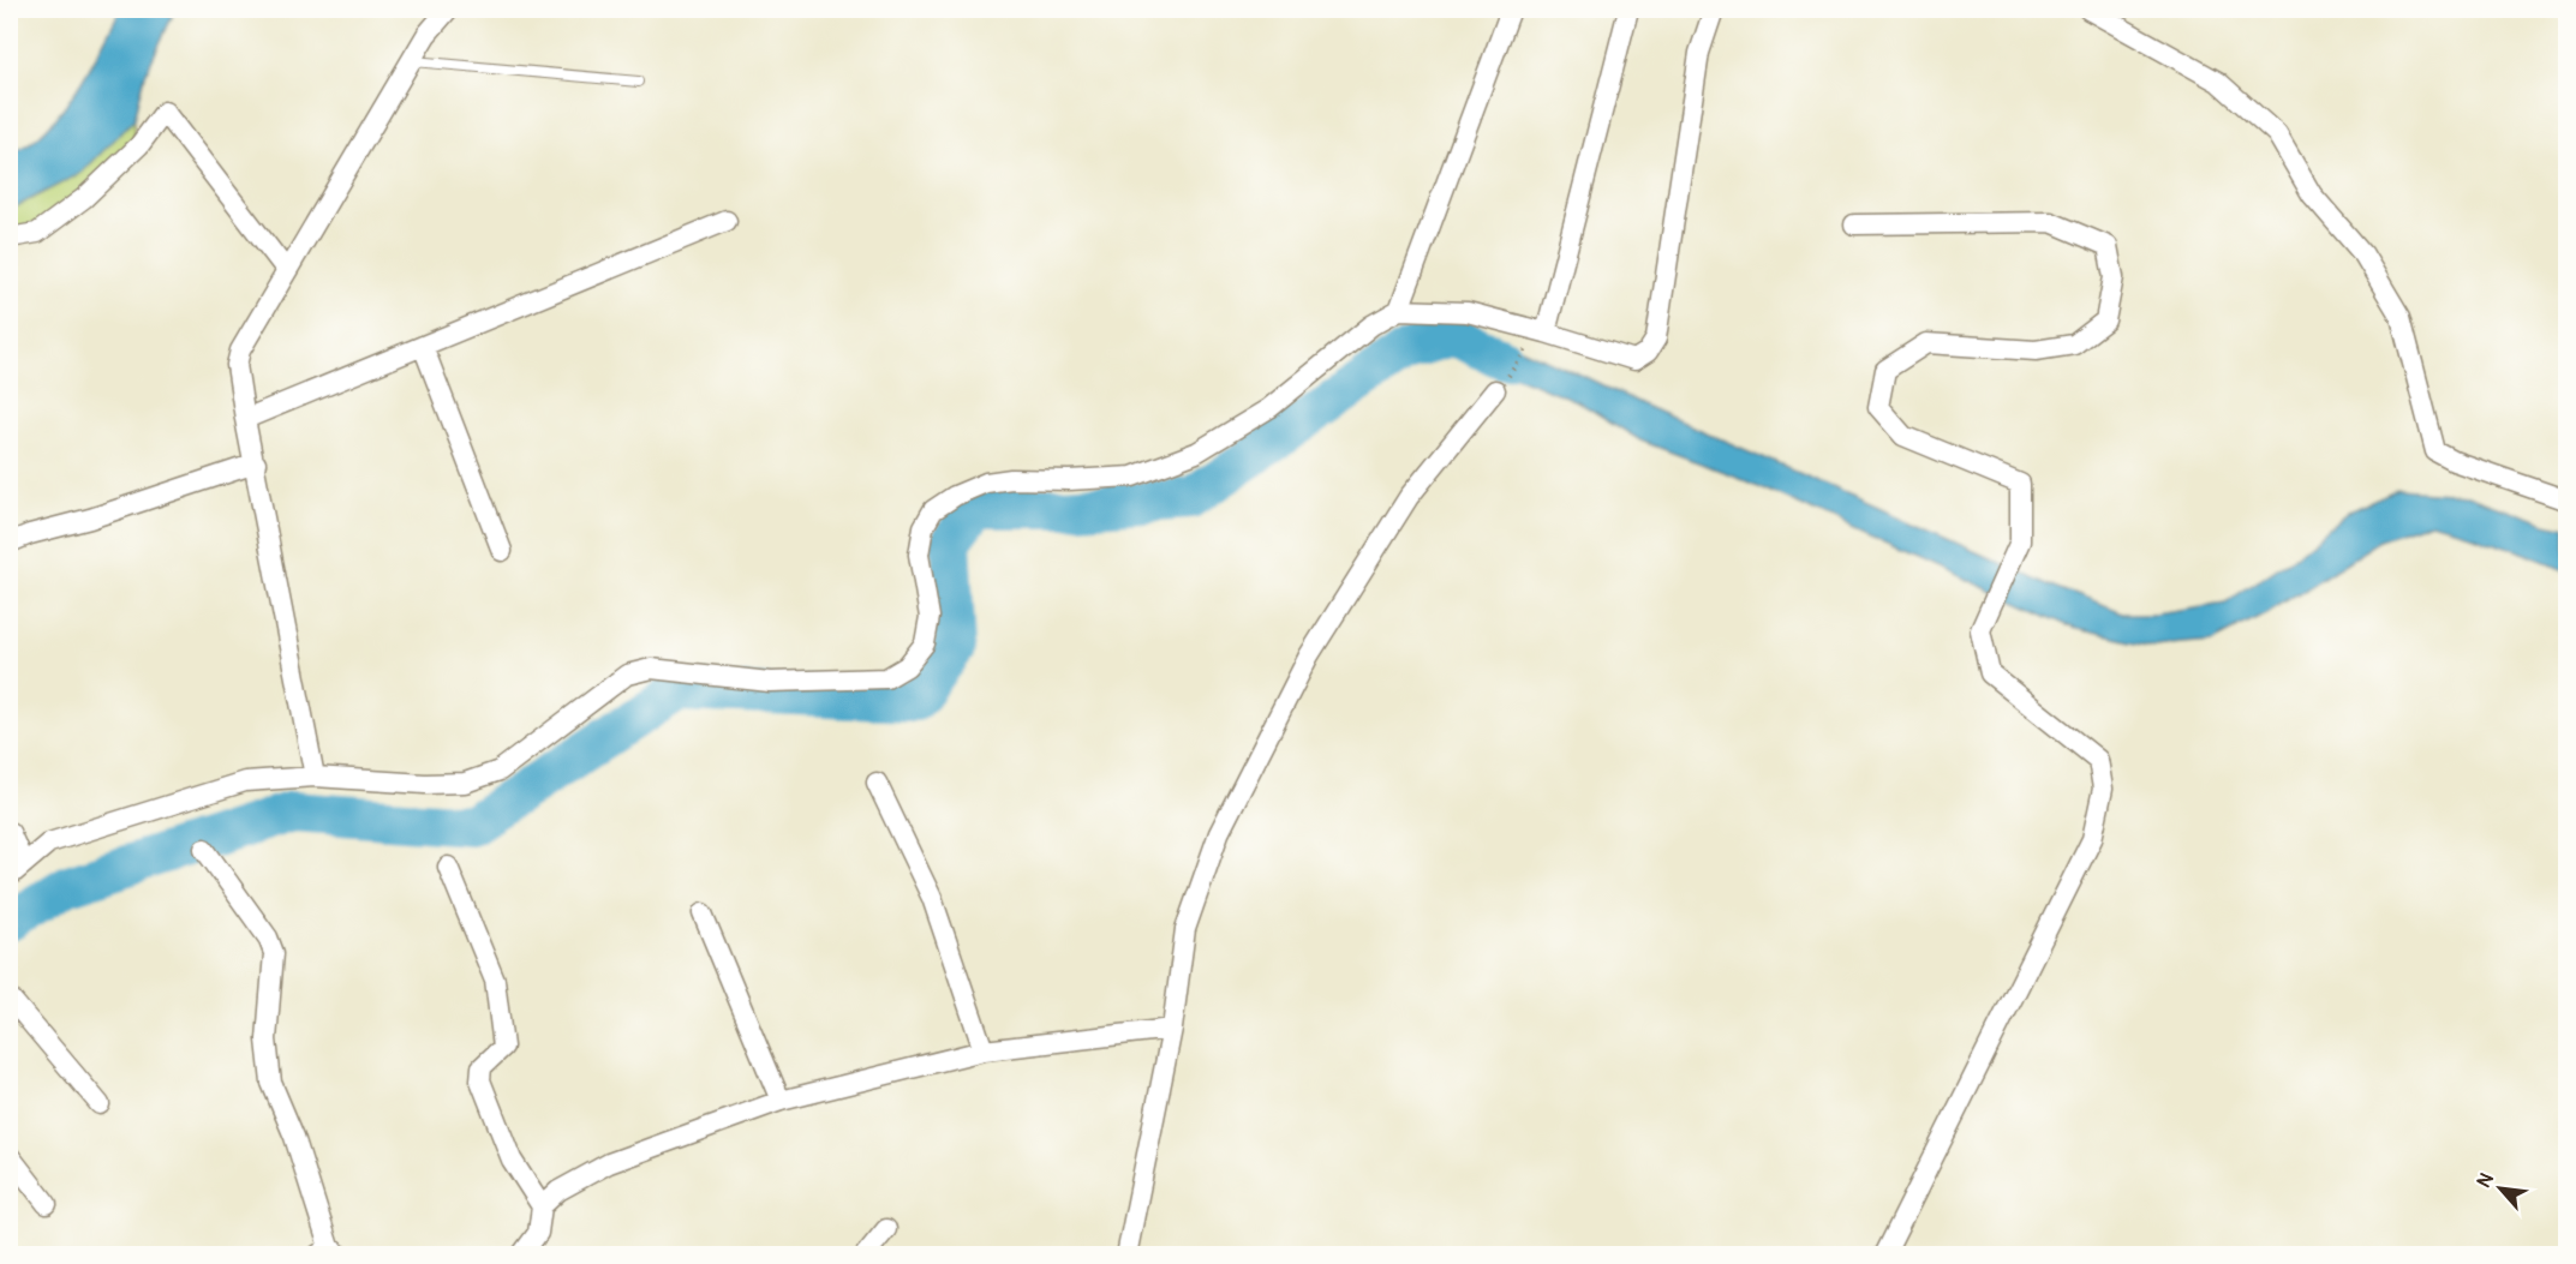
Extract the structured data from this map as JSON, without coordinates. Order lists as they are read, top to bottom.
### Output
{
  "north": "top left"
}
